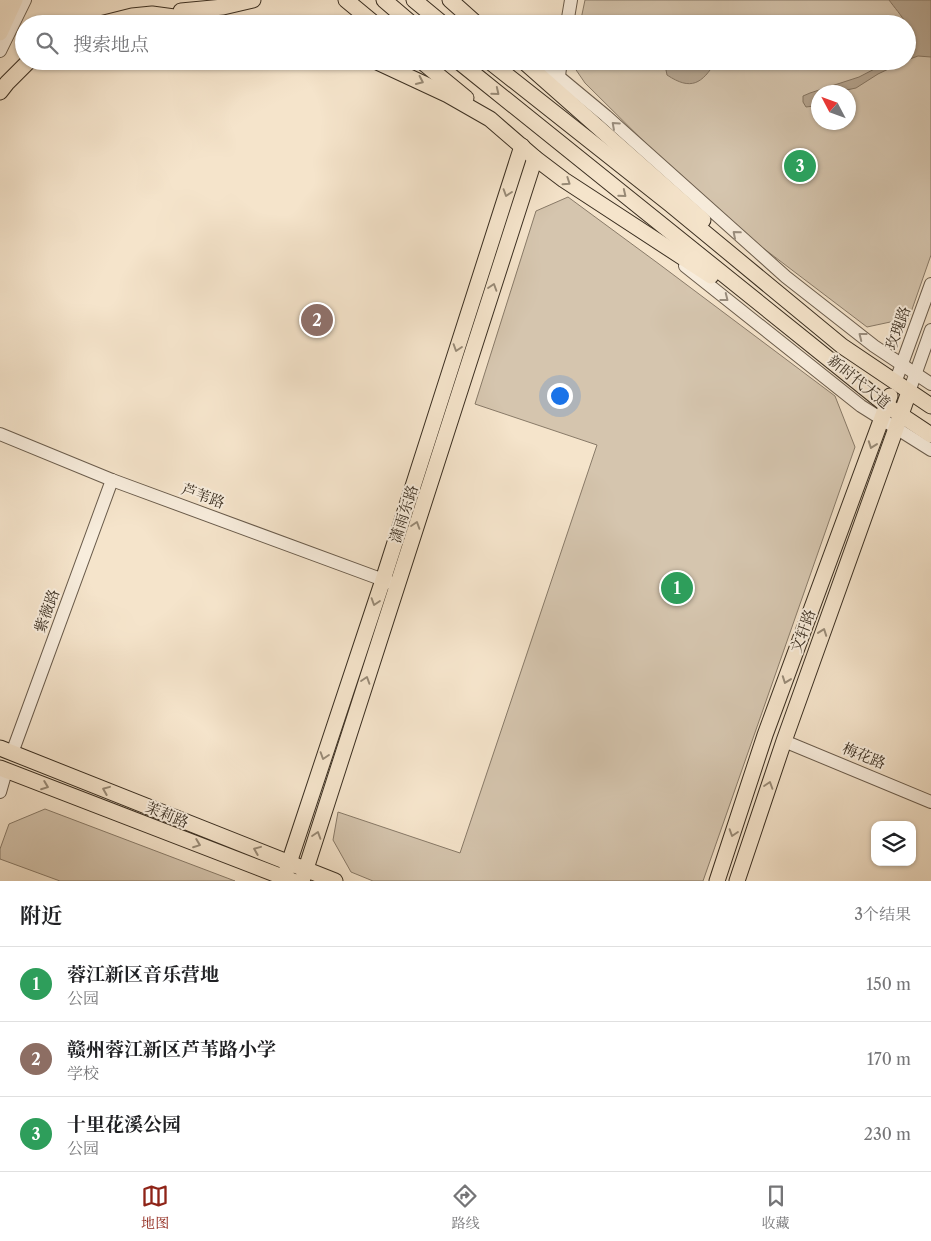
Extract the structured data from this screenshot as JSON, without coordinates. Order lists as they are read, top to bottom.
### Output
{
  "streets": {
    "main road": [
      "新时代大道",
      "潇雨东路",
      "文轩路",
      "茉莉路"
    ],
    "street": [
      "玫瑰路",
      "芦苇路",
      "紫薇路",
      "梅花路"
    ]
  },
  "crossings": [
    ["玫瑰路", "文轩路"],
    ["新时代大道", "文轩路"],
    ["芦苇路", "潇雨东路"],
    ["芦苇路", "紫薇路"],
    ["潇雨东路", "茉莉路"],
    ["紫薇路", "茉莉路"],
    ["文轩路", "梅花路"]
  ],
  "north": "top left",
  "page": {
    "search": "搜索地点",
    "pins": ["3", "2", "1"],
    "heading": ["附近", "3个结果"],
    "list": [
      {
        "mark": "1",
        "name": "蓉江新区音乐营地",
        "note": "公园",
        "value": "150 m"
      },
      {
        "mark": "2",
        "name": "赣州蓉江新区芦苇路小学",
        "note": "学校",
        "value": "170 m"
      },
      {
        "mark": "3",
        "name": "十里花溪公园",
        "note": "公园",
        "value": "230 m"
      }
    ],
    "nav": ["地图", "路线", "收藏"]
  }
}
